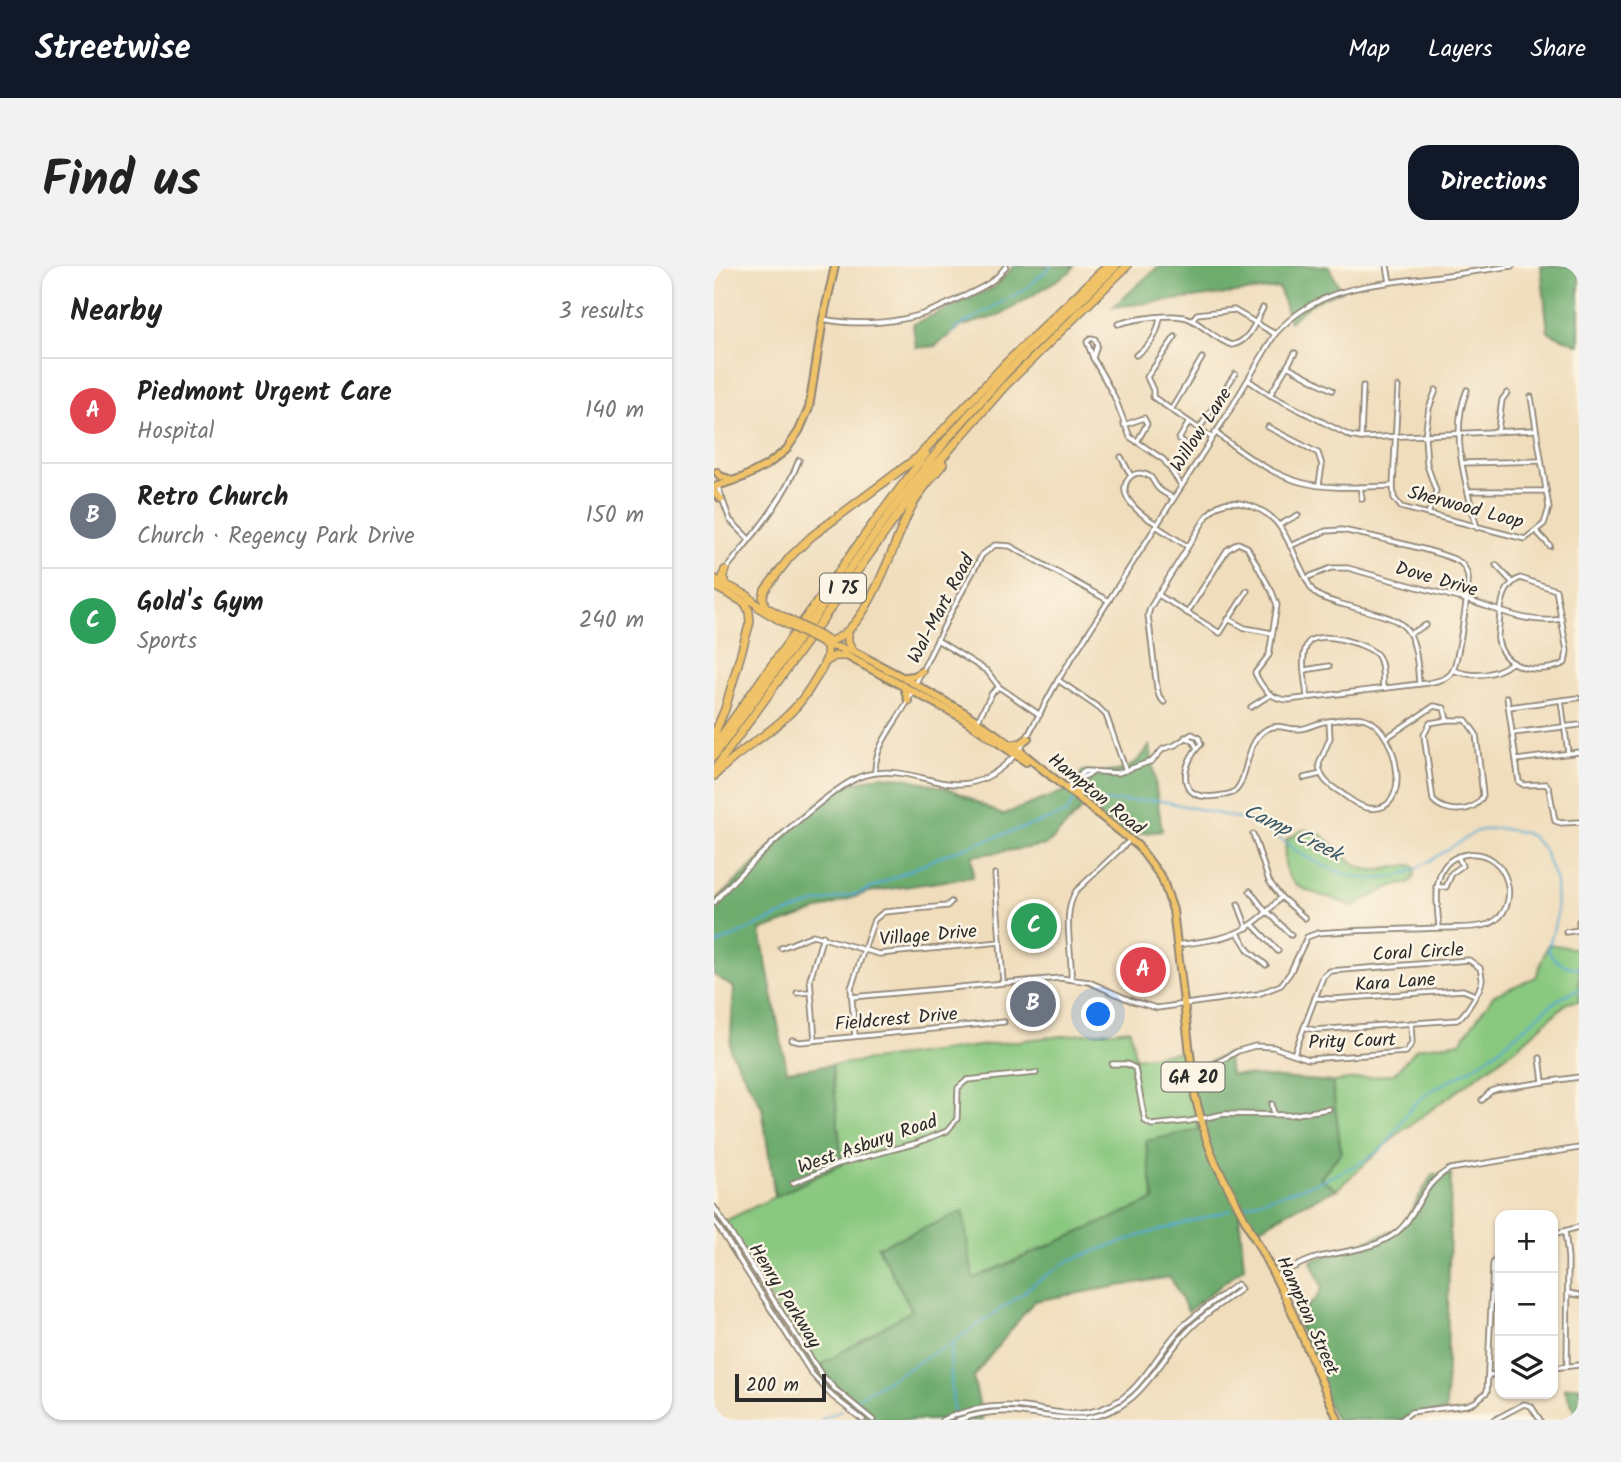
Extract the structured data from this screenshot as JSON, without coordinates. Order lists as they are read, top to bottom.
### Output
{
  "streets": {
    "highway": ["I 75", "Hampton Road", "GA 20"],
    "main road": ["Hampton Street"],
    "street": [
      "Willow Lane",
      "Sherwood Loop",
      "Dove Drive",
      "Wal-Mart Road",
      "Village Drive",
      "Coral Circle",
      "Kara Lane",
      "Fieldcrest Drive",
      "Prity Court",
      "West Asbury Road",
      "Henry Parkway"
    ]
  },
  "crossings": [
    ["Willow Lane", "Wal-Mart Road"],
    ["Willow Lane", "Hampton Road"],
    ["Wal-Mart Road", "Hampton Road"],
    ["Hampton Road", "Prity Court"],
    ["Hampton Road", "Hampton Street"],
    ["Coral Circle", "Kara Lane"],
    ["Coral Circle", "Prity Court"]
  ],
  "water": ["Camp Creek"],
  "scale_bar": "200 m",
  "page": {
    "header": "Streetwise",
    "nav": ["Map", "Layers", "Share"],
    "title": "Find us",
    "buttons": "Directions",
    "heading": ["Nearby", "3 results"],
    "list": [
      {
        "mark": "A",
        "name": "Piedmont Urgent Care",
        "note": "Hospital",
        "value": "140 m"
      },
      {
        "mark": "B",
        "name": "Retro Church",
        "note": "Church · Regency Park Drive",
        "value": "150 m"
      },
      {
        "mark": "C",
        "name": "Gold's Gym",
        "note": "Sports",
        "value": "240 m"
      }
    ],
    "pins": ["C", "A", "B"],
    "map_buttons": ["+", "−"],
    "scale": "200 m"
  }
}
